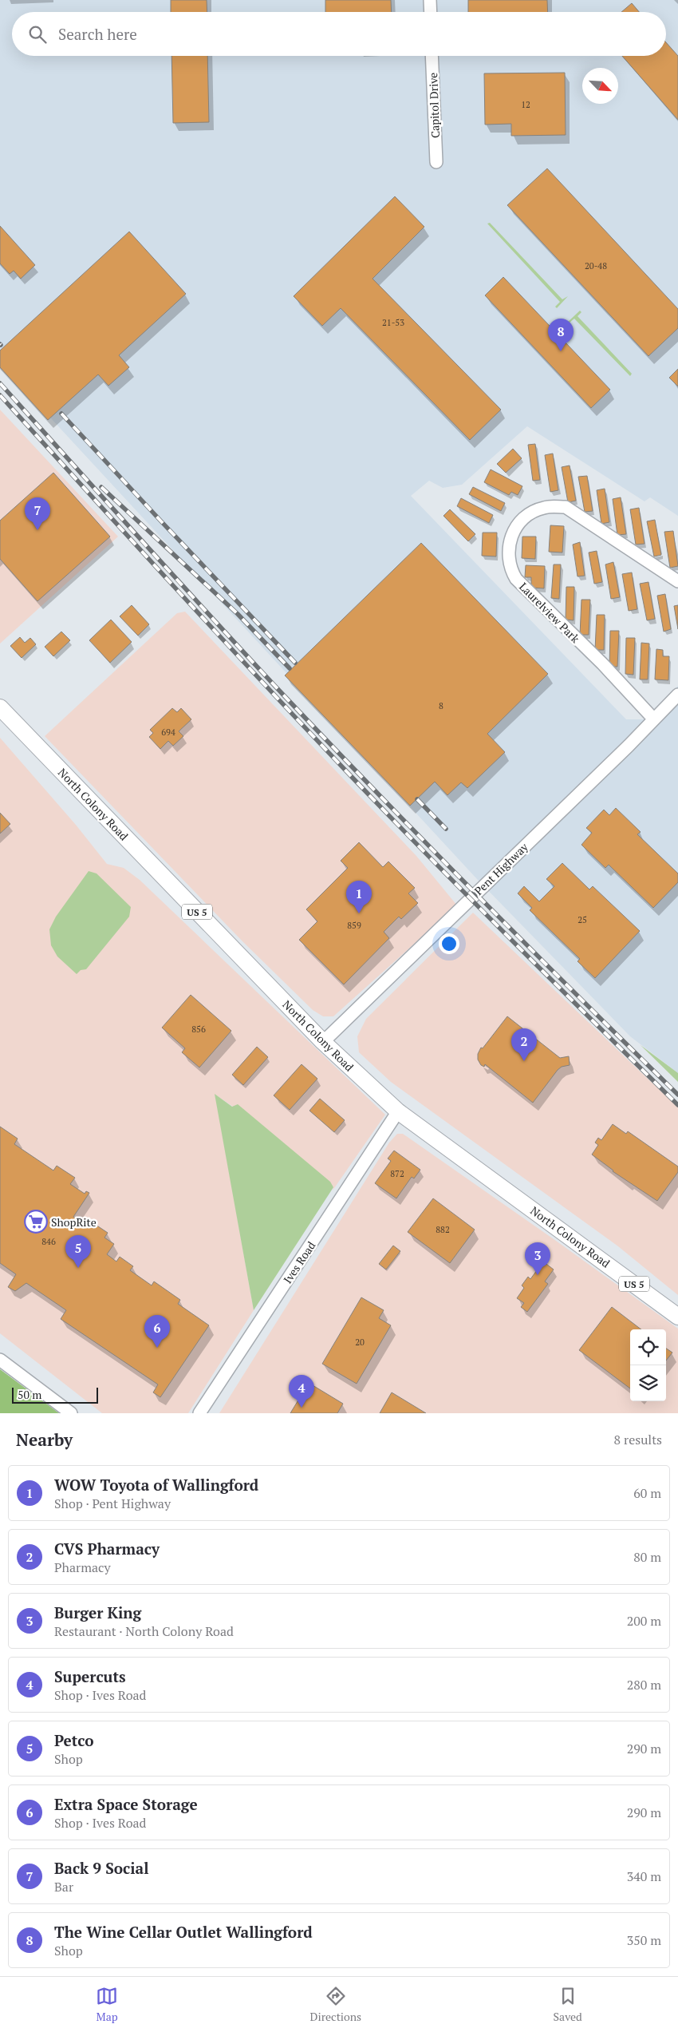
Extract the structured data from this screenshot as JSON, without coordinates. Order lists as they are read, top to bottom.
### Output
{
  "streets": {
    "main road": ["North Colony Road", "US 5"],
    "street": [
      "Capitol Drive",
      "Laurelview Park",
      "Pent Highway",
      "Ives Road"
    ]
  },
  "crossings": [
    ["Laurelview Park", "Pent Highway"],
    ["North Colony Road", "Pent Highway"],
    ["North Colony Road", "Ives Road"]
  ],
  "places": {
    "supermarket": ["ShopRite"]
  },
  "house_numbers": [
    "12",
    "20-48",
    "21-53",
    "8",
    "694",
    "25",
    "859",
    "856",
    "872",
    "882",
    "846",
    "20"
  ],
  "scale_bar": "50 m",
  "north": "bottom right",
  "page": {
    "search": "Search here",
    "pins": [
      "8",
      "7",
      "1",
      "2",
      "5",
      "3",
      "6",
      "4"
    ],
    "scale": "50 m",
    "heading": ["Nearby", "8 results"],
    "list": [
      {
        "mark": "1",
        "name": "WOW Toyota of Wallingford",
        "note": "Shop · Pent Highway",
        "value": "60 m"
      },
      {
        "mark": "2",
        "name": "CVS Pharmacy",
        "note": "Pharmacy",
        "value": "80 m"
      },
      {
        "mark": "3",
        "name": "Burger King",
        "note": "Restaurant · North Colony Road",
        "value": "200 m"
      },
      {
        "mark": "4",
        "name": "Supercuts",
        "note": "Shop · Ives Road",
        "value": "280 m"
      },
      {
        "mark": "5",
        "name": "Petco",
        "note": "Shop",
        "value": "290 m"
      },
      {
        "mark": "6",
        "name": "Extra Space Storage",
        "note": "Shop · Ives Road",
        "value": "290 m"
      },
      {
        "mark": "7",
        "name": "Back 9 Social",
        "note": "Bar",
        "value": "340 m"
      },
      {
        "mark": "8",
        "name": "The Wine Cellar Outlet Wallingford",
        "note": "Shop",
        "value": "350 m"
      }
    ],
    "nav": ["Map", "Directions", "Saved"]
  }
}
